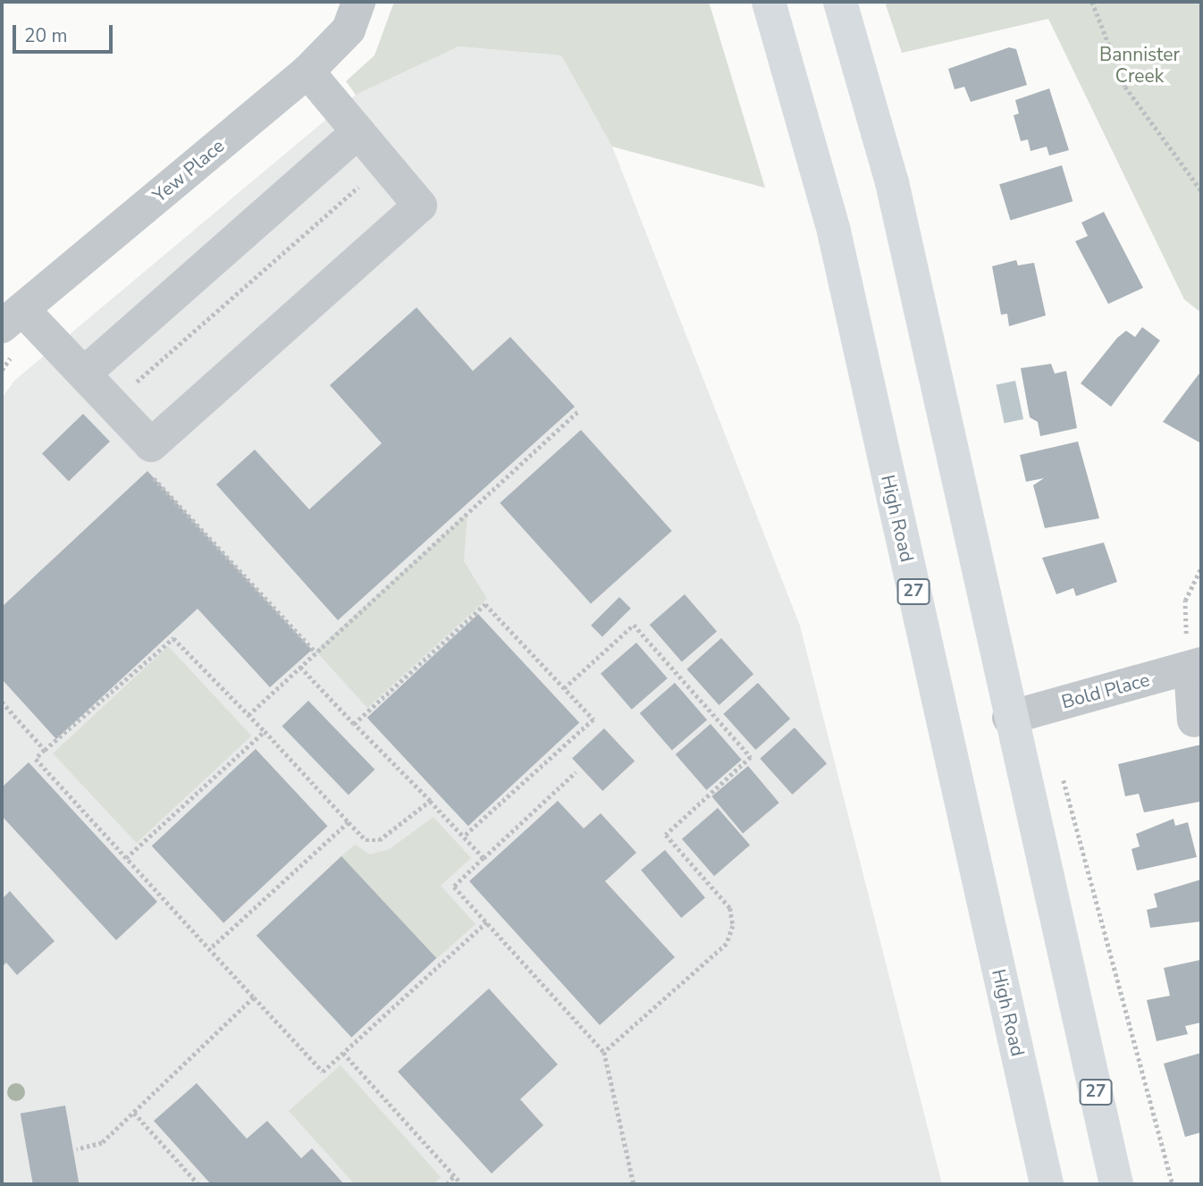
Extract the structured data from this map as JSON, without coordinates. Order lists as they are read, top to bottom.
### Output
{
  "streets": {
    "main road": ["High Road", "27"],
    "street": ["Yew Place", "Bold Place"]
  },
  "crossings": [
    ["27", "Bold Place"]
  ],
  "parks": ["Bannister Creek"],
  "scale_bar": "20 m"
}
